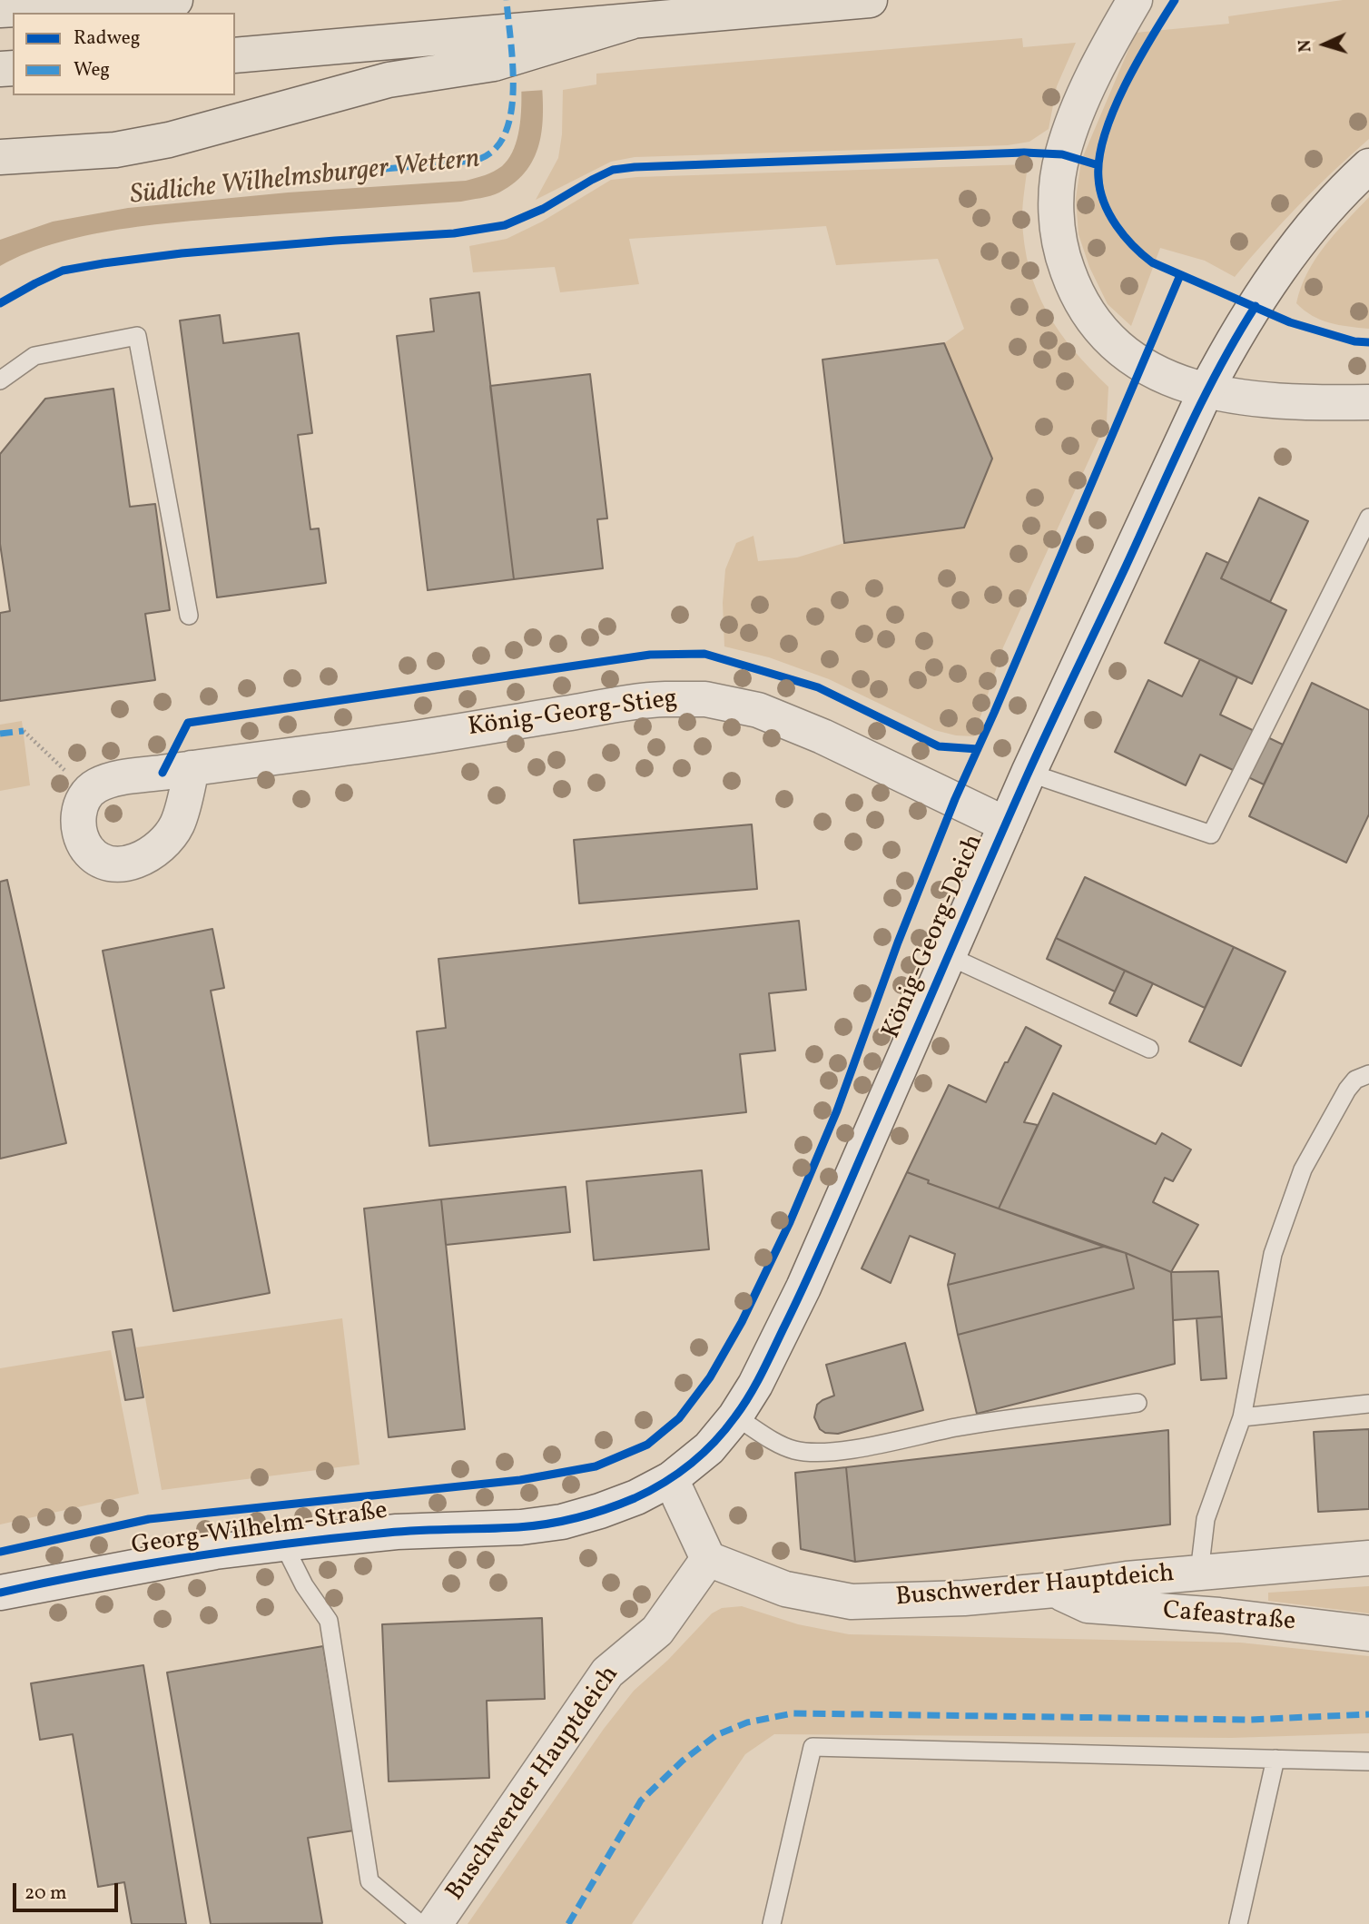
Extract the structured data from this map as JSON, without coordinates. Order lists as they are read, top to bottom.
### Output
{
  "streets": {
    "street": [
      "König-Georg-Stieg",
      "König-Georg-Deich",
      "Georg-Wilhelm-Straße",
      "Buschwerder Hauptdeich",
      "Cafeastraße"
    ]
  },
  "crossings": [
    ["König-Georg-Stieg", "König-Georg-Deich"],
    ["König-Georg-Deich", "Georg-Wilhelm-Straße"],
    ["Buschwerder Hauptdeich", "Cafeastraße"]
  ],
  "water": ["Südliche Wilhelmsburger Wettern"],
  "legend": ["Radweg", "Weg"],
  "scale_bar": "20 m",
  "north": "left"
}
